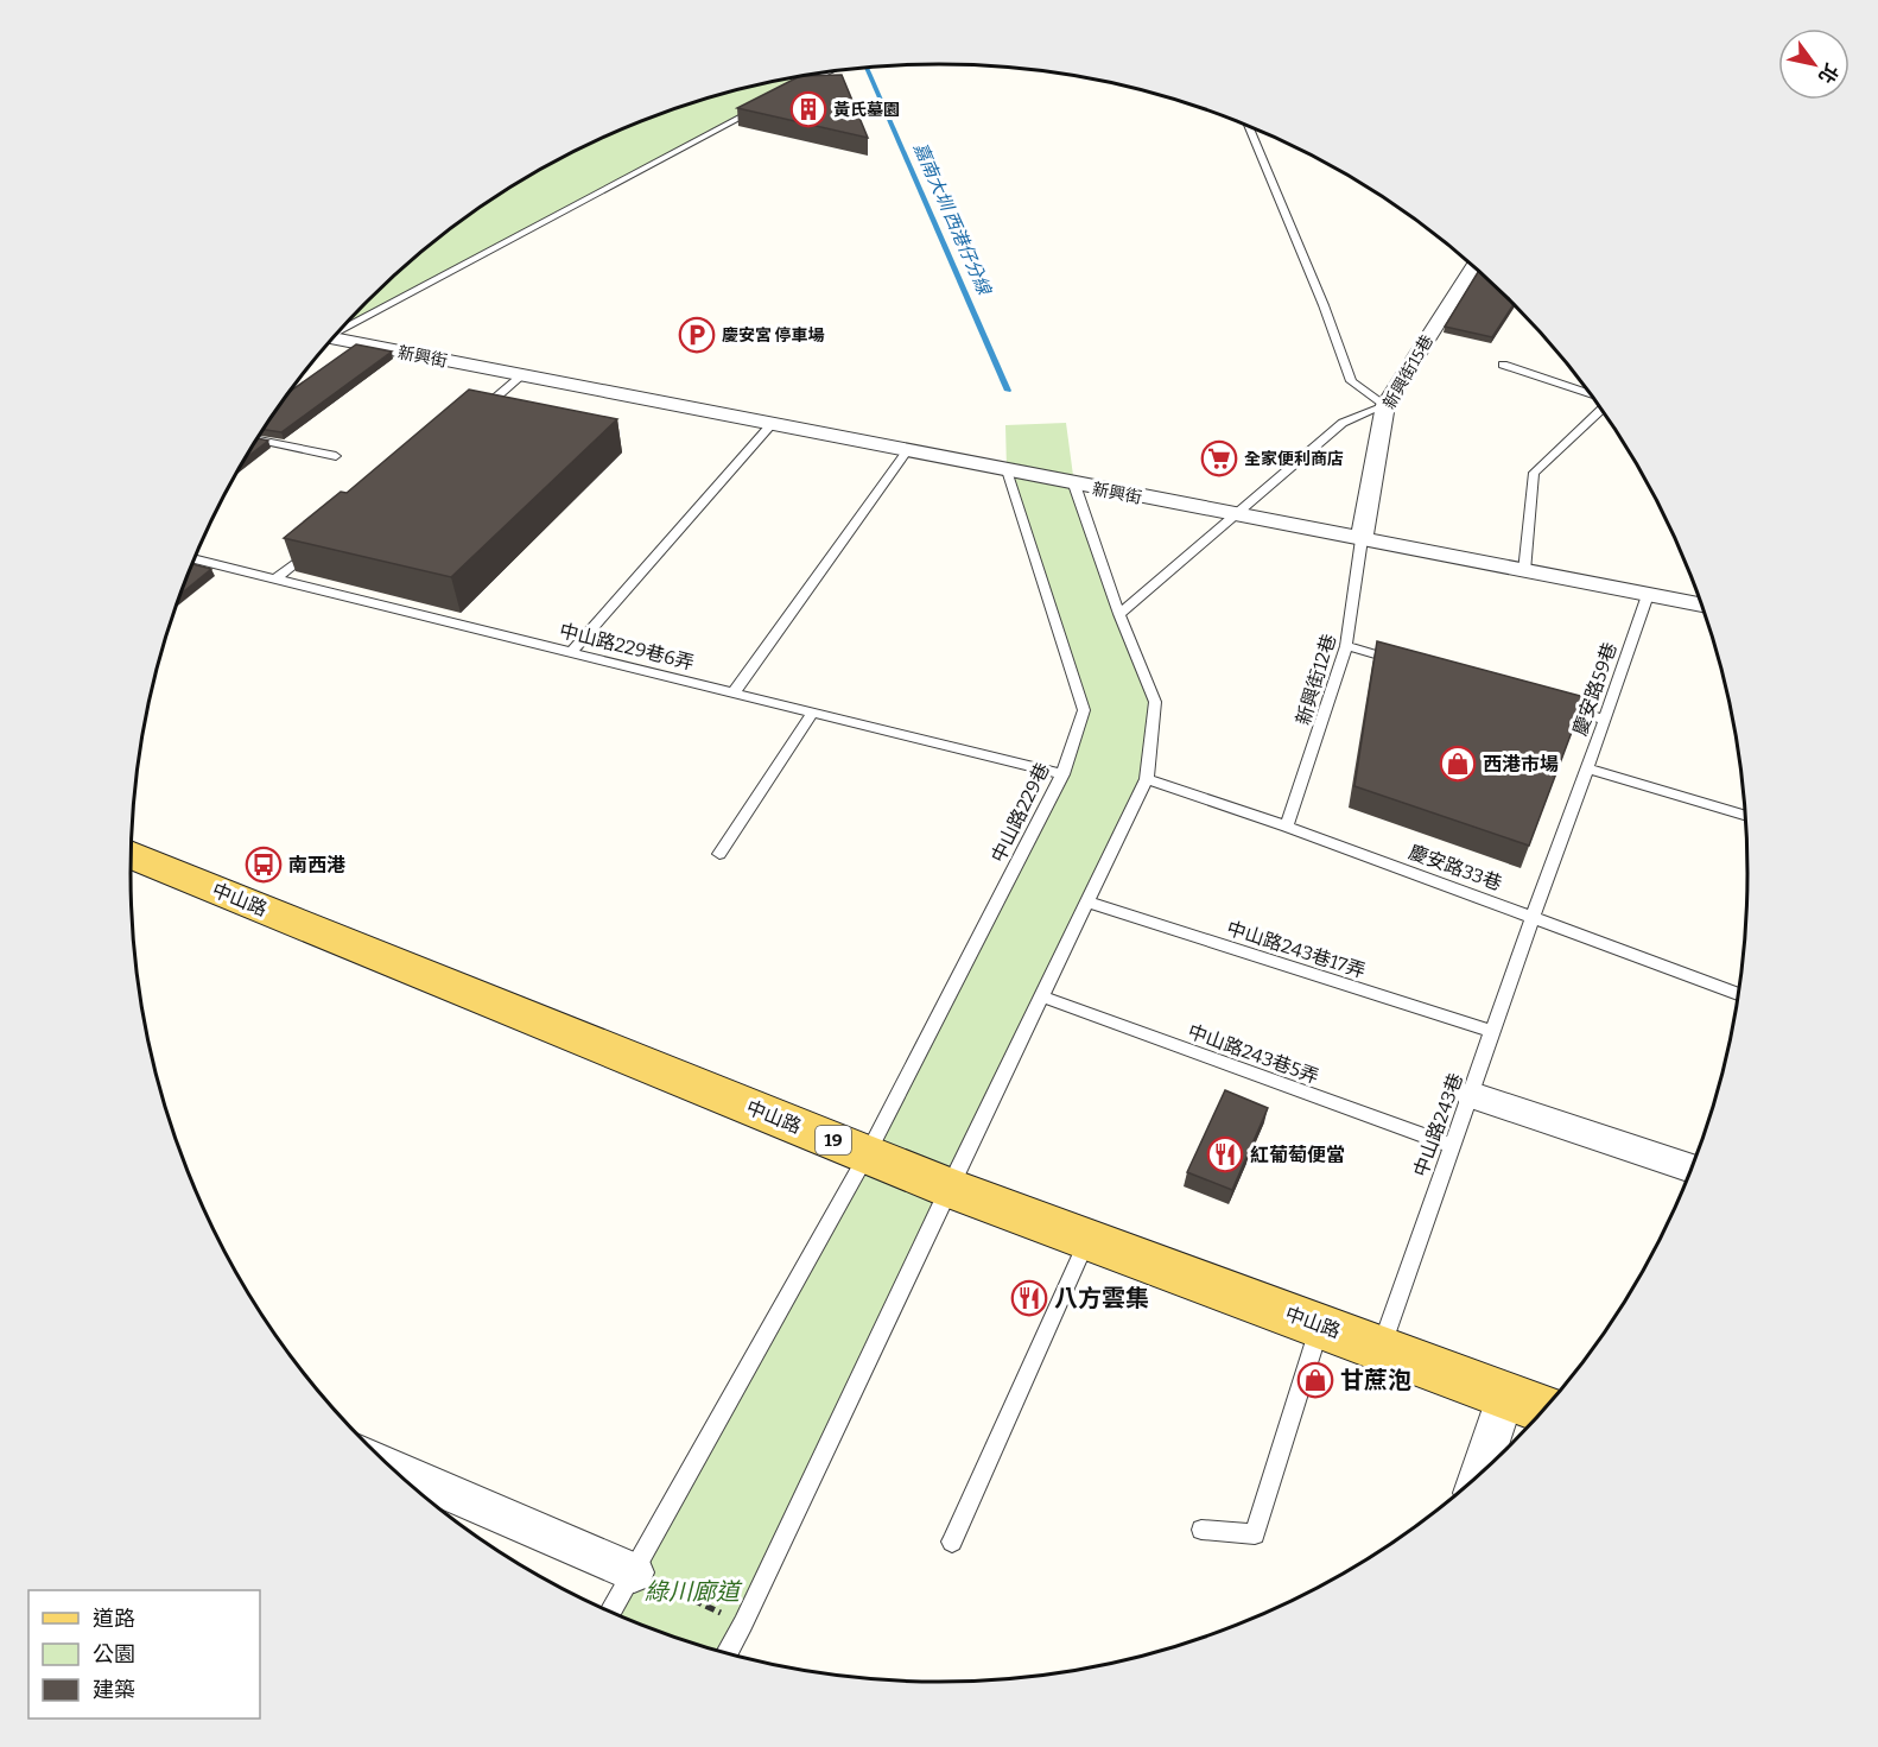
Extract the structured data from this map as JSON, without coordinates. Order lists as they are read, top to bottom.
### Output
{
  "streets": {
    "main road": ["中山路", "19"],
    "street": ["新興街", "新興街15巷"],
    "lane": [
      "中山路229巷6弄",
      "新興街12巷",
      "慶安路59巷",
      "中山路229巷",
      "慶安路33巷",
      "中山路243巷17弄",
      "中山路243巷5弄",
      "中山路243巷"
    ]
  },
  "crossings": [
    ["新興街", "新興街15巷"],
    ["新興街", "新興街12巷"],
    ["新興街", "慶安路59巷"],
    ["新興街", "中山路229巷"],
    ["新興街15巷", "新興街12巷"],
    ["中山路229巷6弄", "中山路229巷"],
    ["新興街12巷", "慶安路33巷"],
    ["慶安路59巷", "慶安路33巷"],
    ["慶安路59巷", "中山路243巷"],
    ["中山路229巷", "中山路"],
    ["慶安路33巷", "中山路243巷"],
    ["中山路", "中山路243巷"],
    ["中山路243巷17弄", "中山路243巷"],
    ["中山路243巷5弄", "中山路243巷"]
  ],
  "water": ["嘉南大圳 西港仔分線"],
  "parks": ["綠川廊道"],
  "places": {
    "building": ["黃氏墓園"],
    "parking": ["慶安宮 停車場"],
    "supermarket": ["全家便利商店"],
    "shop": ["西港市場", "甘蔗泡"],
    "bus stop": ["南西港"],
    "restaurant": ["紅葡萄便當", "八方雲集"]
  },
  "legend": ["道路", "公園", "建築"],
  "north": "bottom right"
}
